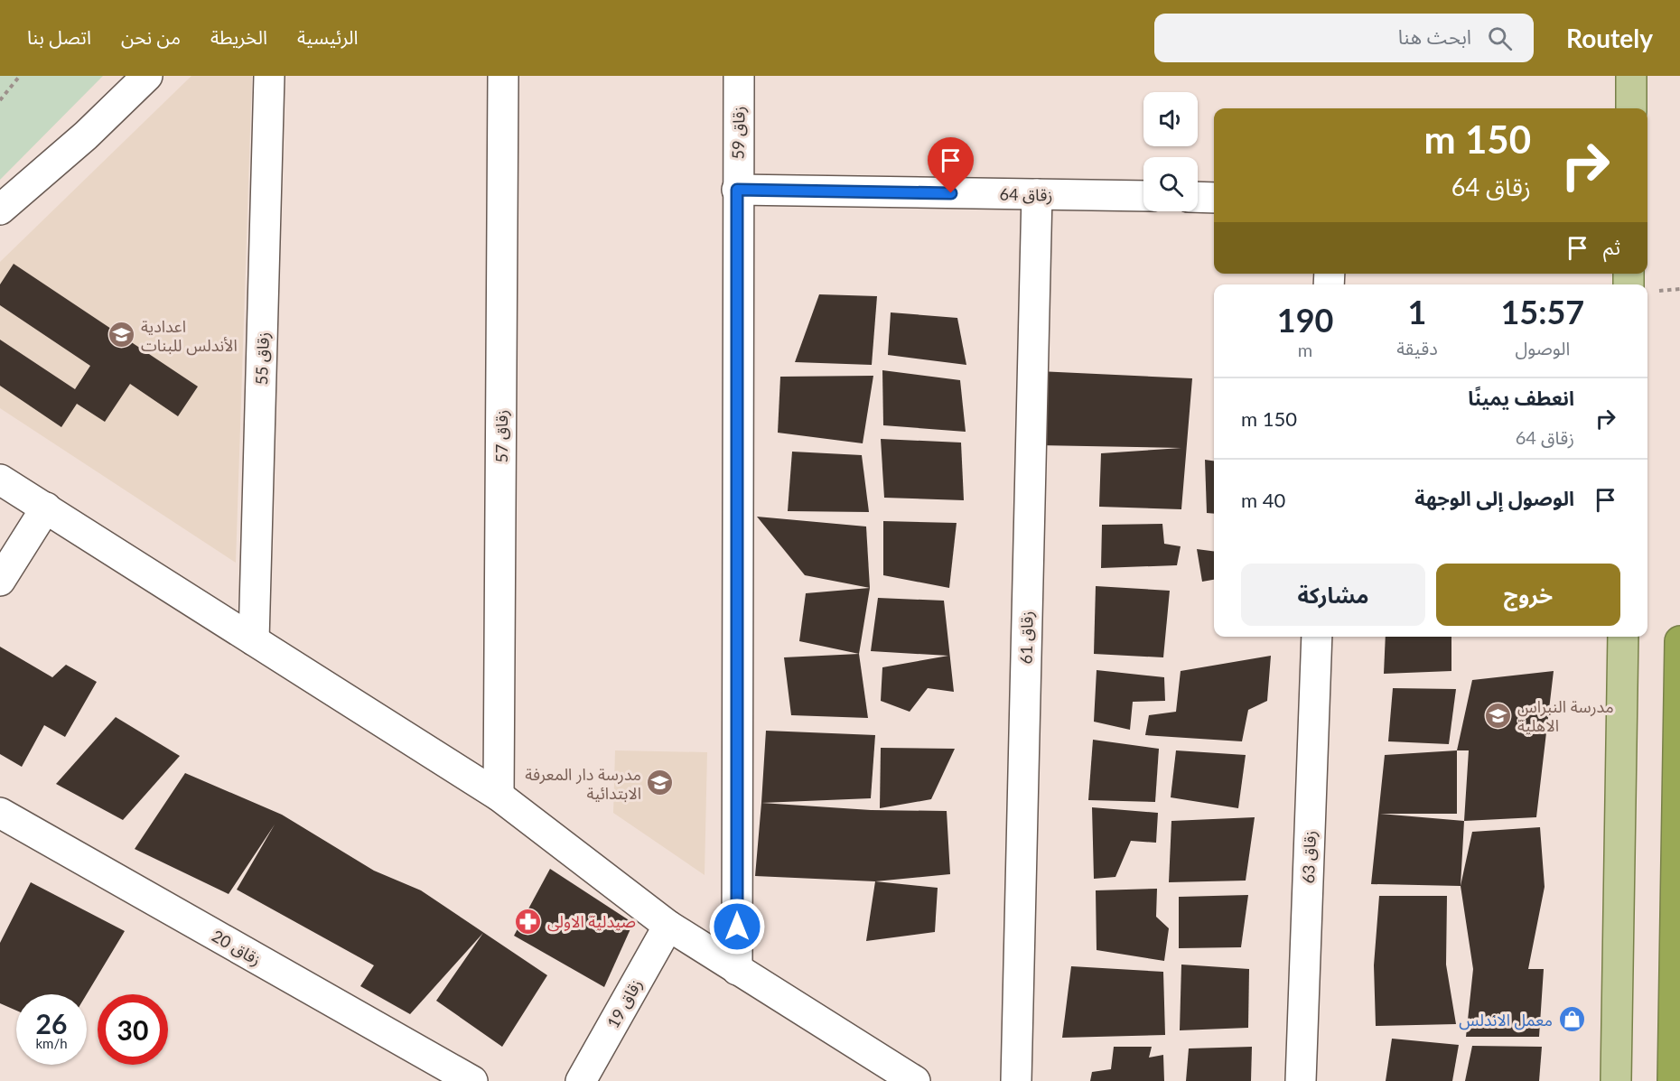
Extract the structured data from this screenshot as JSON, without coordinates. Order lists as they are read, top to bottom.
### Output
{
  "streets": {
    "street": [
      "زقاق 59",
      "زقاق 64",
      "زقاق 55",
      "زقاق 57",
      "زقاق 61",
      "زقاق 63",
      "زقاق 20",
      "زقاق 19"
    ]
  },
  "crossings": [
    ["زقاق 59", "زقاق 64"],
    ["زقاق 64", "زقاق 61"]
  ],
  "places": {
    "school or university": ["اعدادية الأندلس للبنات", "مدرسة النبراس الاهلية", "مدرسة دار المعرفة الابتدائية"],
    "pharmacy": ["صيدلية الاولى"],
    "shop": ["معمل الاندلس"]
  },
  "page": {
    "header": "Routely",
    "search": "ابحث هنا",
    "nav": [
      "الرئيسية",
      "الخريطة",
      "من نحن",
      "اتصل بنا"
    ],
    "turn": ["150 m", "زقاق 64"],
    "then": "ثم",
    "eta": [
      "15:57",
      "الوصول",
      "1",
      "دقيقة",
      "190",
      "m"
    ],
    "list": [
      {
        "name": "انعطف يمينًا",
        "note": "زقاق 64",
        "value": "150 m"
      },
      {
        "name": "الوصول إلى الوجهة",
        "value": "40 m"
      }
    ],
    "buttons": ["خروج", "مشاركة"],
    "speed": "26 km/h",
    "limit": "30"
  }
}
